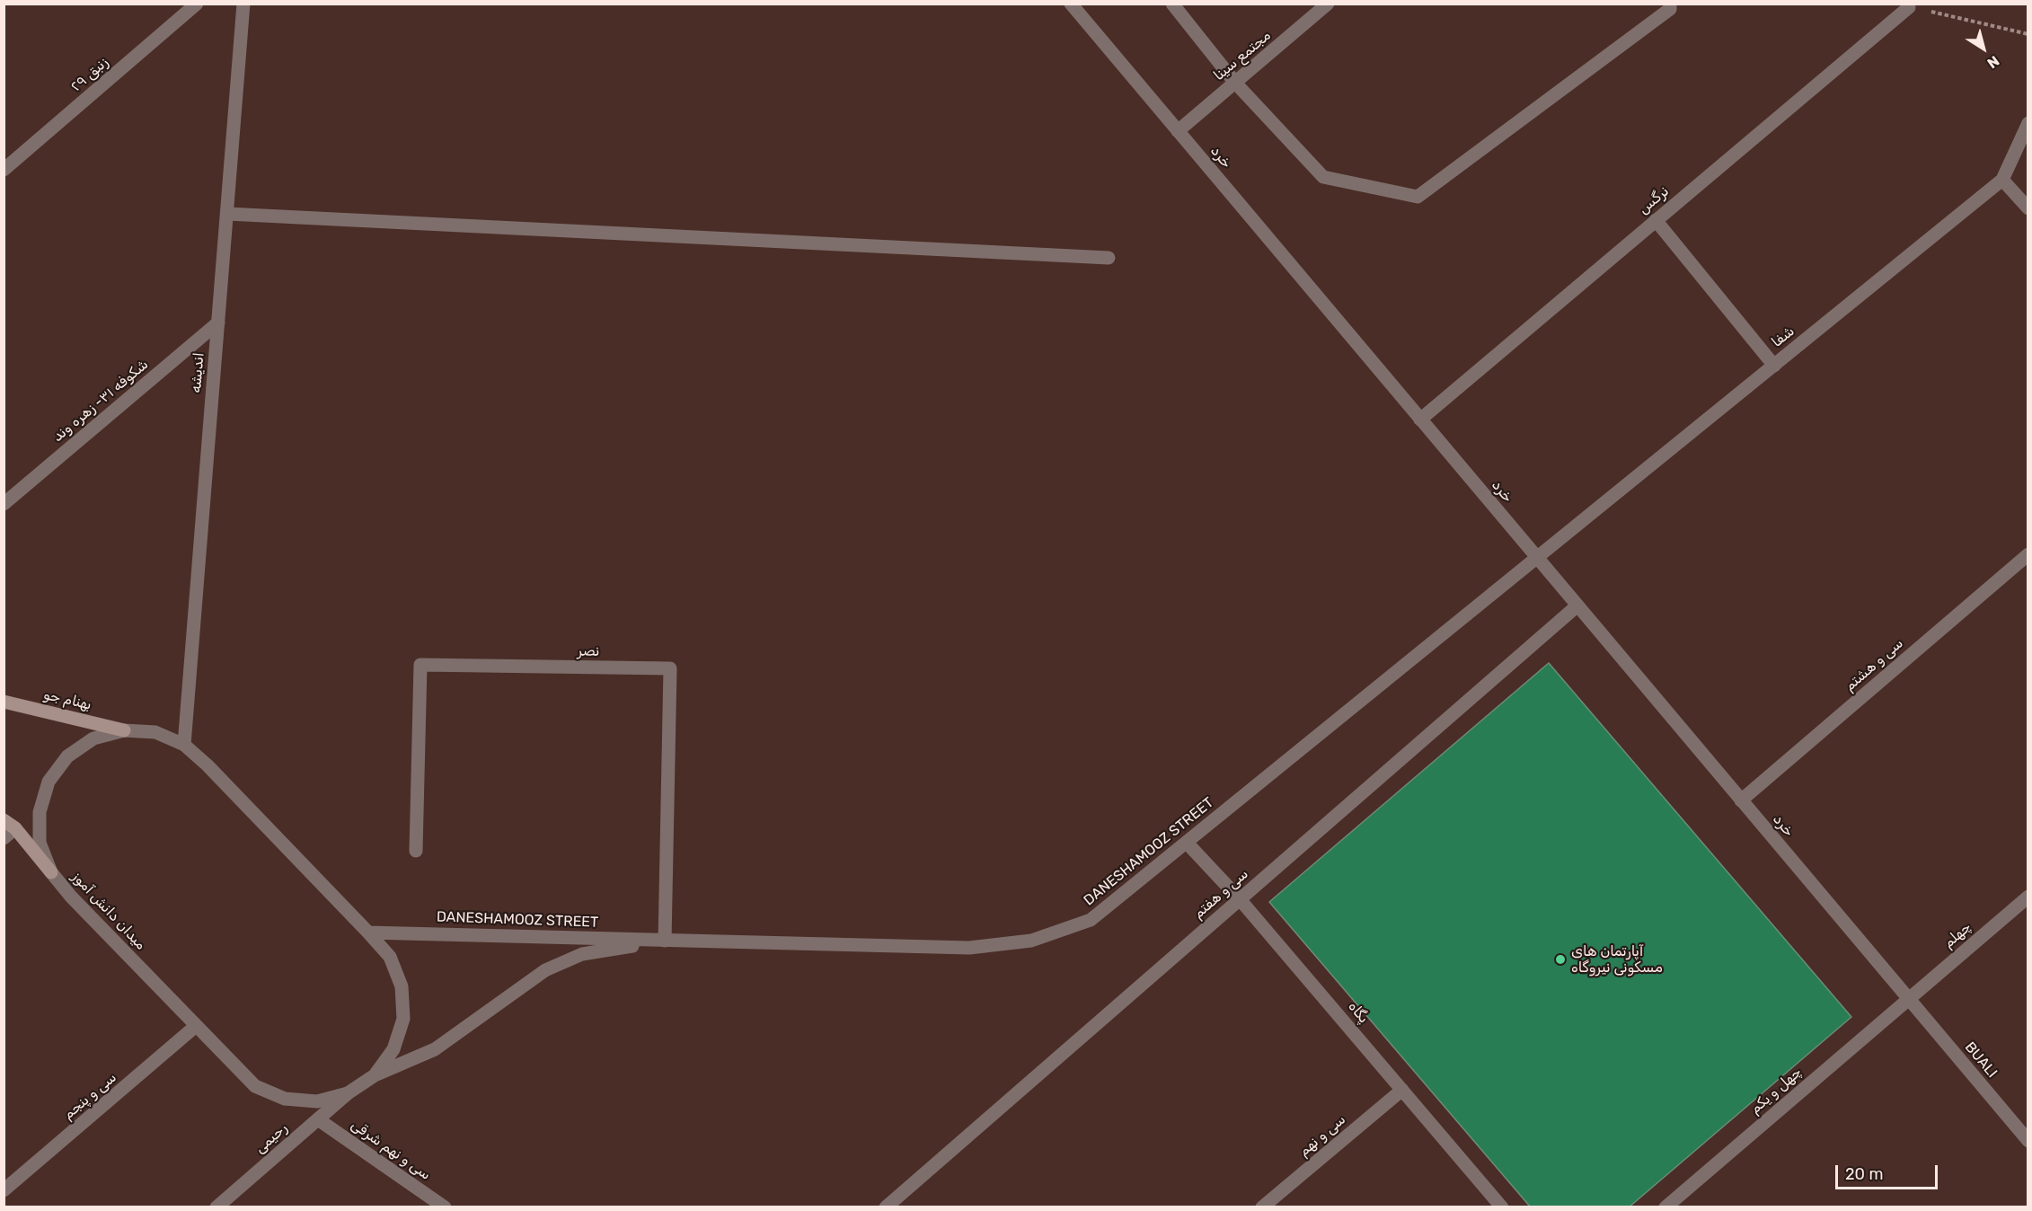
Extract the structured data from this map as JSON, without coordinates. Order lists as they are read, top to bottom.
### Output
{
  "streets": {
    "main road": ["بهنام جو"],
    "street": [
      "مجتمع سینا",
      "زنبق ۲۹",
      "خرد",
      "نرگس",
      "شفا",
      "اندیشه",
      "شکوفه ۳۱- زهره وند",
      "نصر",
      "سی و هشتم",
      "DANESHAMOOZ STREET",
      "سی و هفتم",
      "میدان دانش آموز",
      "چهلم",
      "پگاه",
      "BUALI",
      "چهل و یکم",
      "سی و پنجم",
      "سی و نهم",
      "رحیمی",
      "سی و نهم شرقی"
    ]
  },
  "crossings": [
    ["مجتمع سینا", "خرد"],
    ["خرد", "نرگس"],
    ["خرد", "شفا"],
    ["خرد", "سی و هشتم"],
    ["خرد", "DANESHAMOOZ STREET"],
    ["خرد", "سی و هفتم"],
    ["خرد", "چهلم"],
    ["خرد", "BUALI"],
    ["خرد", "چهل و یکم"],
    ["شفا", "DANESHAMOOZ STREET"],
    ["اندیشه", "شکوفه ۳۱- زهره وند"],
    ["اندیشه", "میدان دانش آموز"],
    ["نصر", "DANESHAMOOZ STREET"],
    ["بهنام جو", "میدان دانش آموز"],
    ["DANESHAMOOZ STREET", "میدان دانش آموز"],
    ["DANESHAMOOZ STREET", "پگاه"],
    ["سی و هفتم", "پگاه"],
    ["میدان دانش آموز", "سی و پنجم"],
    ["میدان دانش آموز", "رحیمی"],
    ["چهلم", "BUALI"],
    ["چهلم", "چهل و یکم"],
    ["پگاه", "سی و نهم"],
    ["BUALI", "چهل و یکم"],
    ["رحیمی", "سی و نهم شرقی"]
  ],
  "places": ["آپارتمان های مسکونی نیروگاه"],
  "scale_bar": "20 m",
  "north": "bottom right"
}
